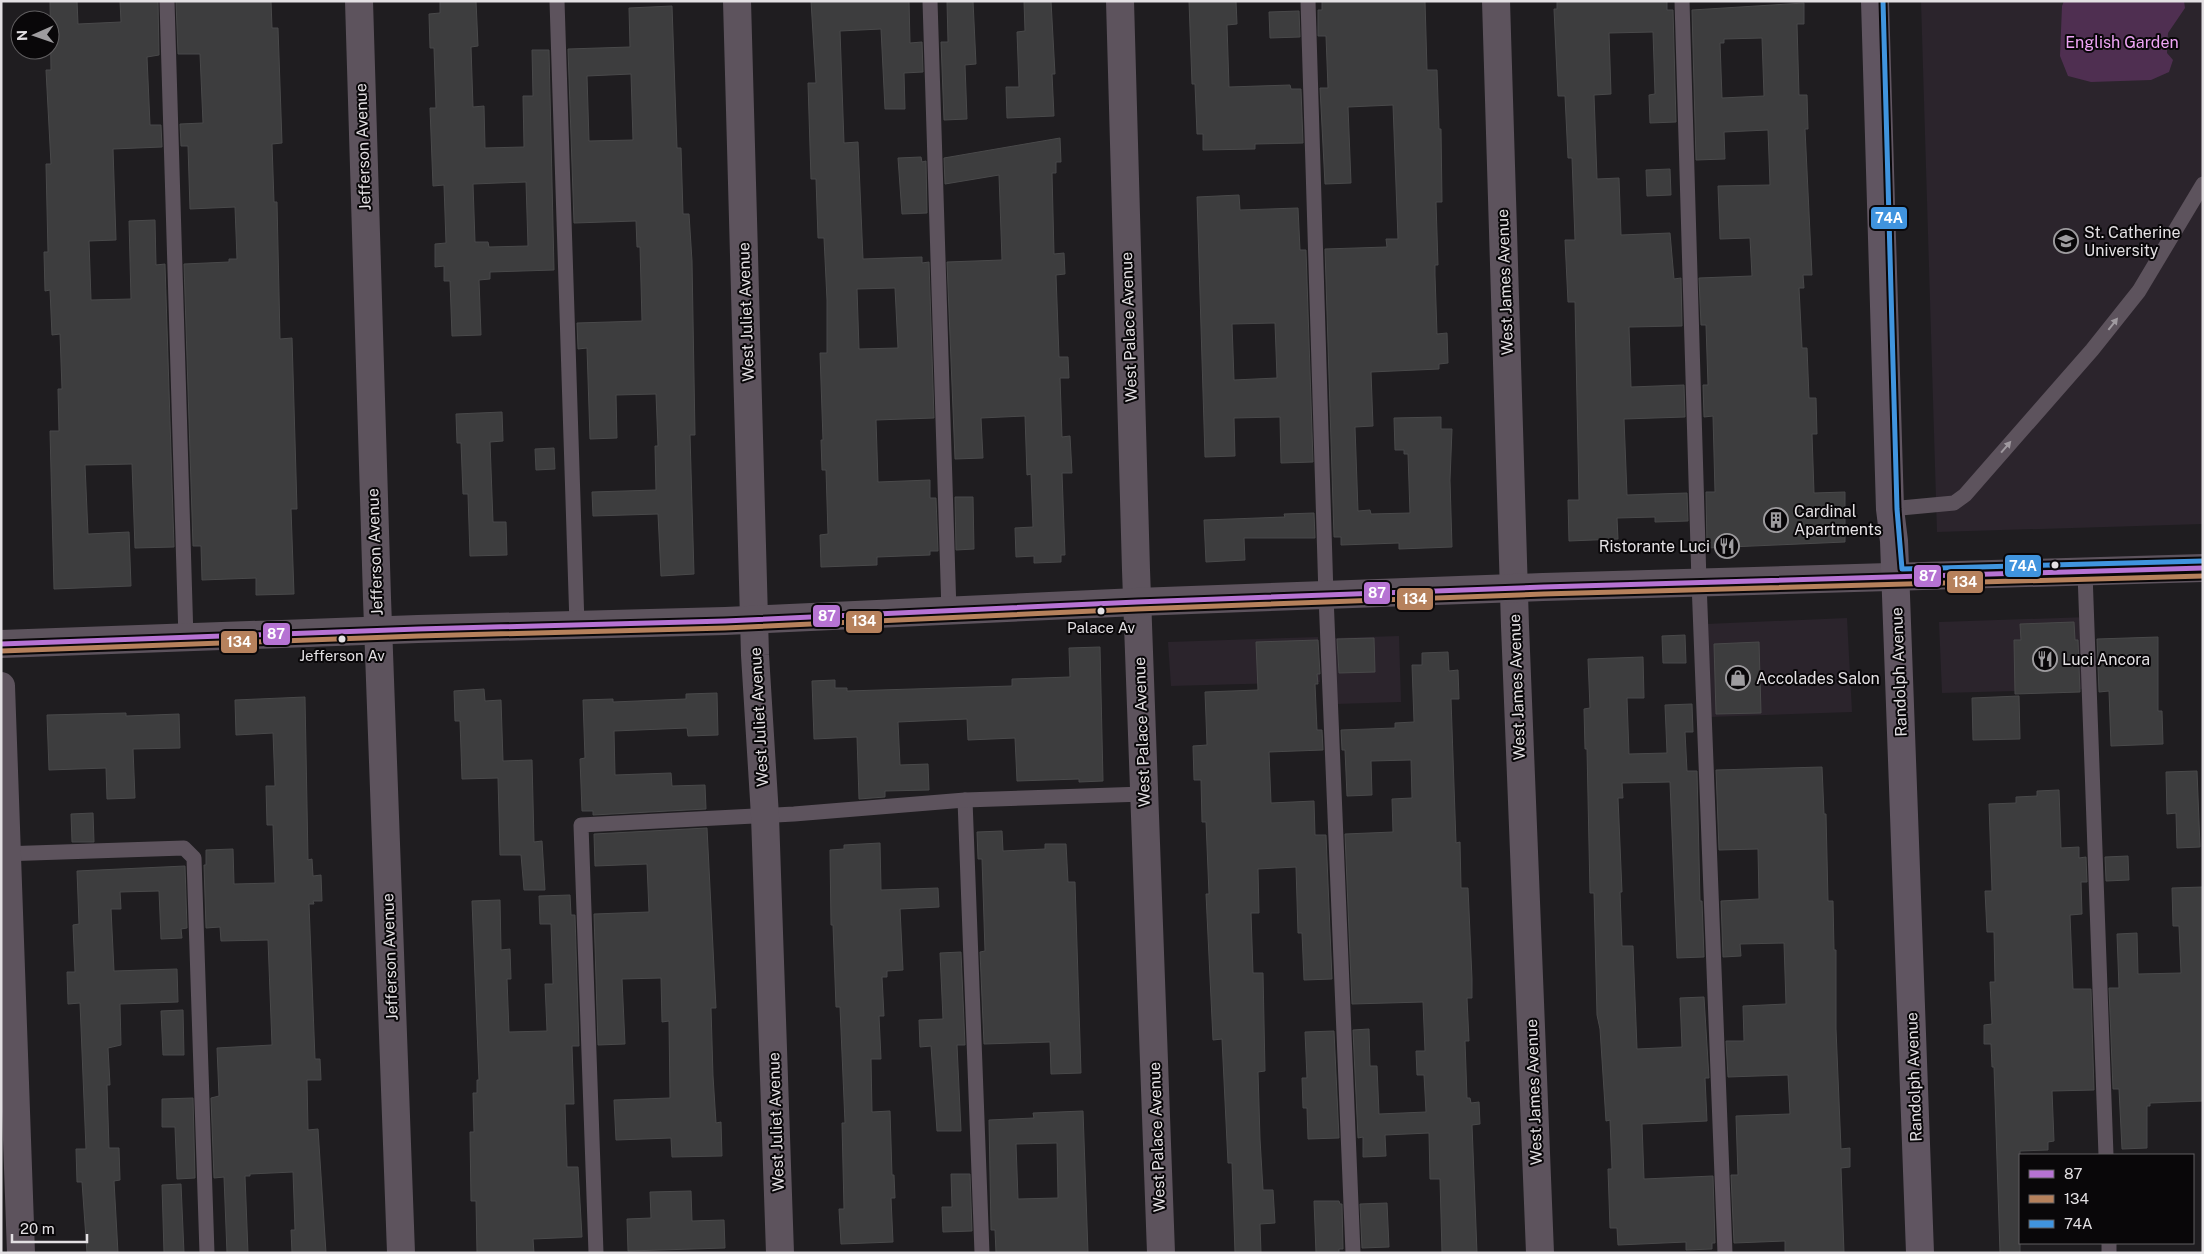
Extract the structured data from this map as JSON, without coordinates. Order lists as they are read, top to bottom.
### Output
{
  "streets": {
    "main road": ["Randolph Avenue"],
    "street": [
      "Jefferson Avenue",
      "West James Avenue",
      "West Juliet Avenue",
      "West Palace Avenue"
    ]
  },
  "parks": ["English Garden"],
  "places": {
    "school or university": ["St. Catherine University"],
    "building": ["Cardinal Apartments"],
    "restaurant": ["Ristorante Luci", "Luci Ancora"],
    "other": ["Palace Av", "Jefferson Av"],
    "shop": ["Accolades Salon"]
  },
  "lines": ["transit line 74A", "transit line 87", "transit line 134"],
  "legend": ["87", "134", "74A"],
  "scale_bar": "20 m",
  "north": "left"
}
